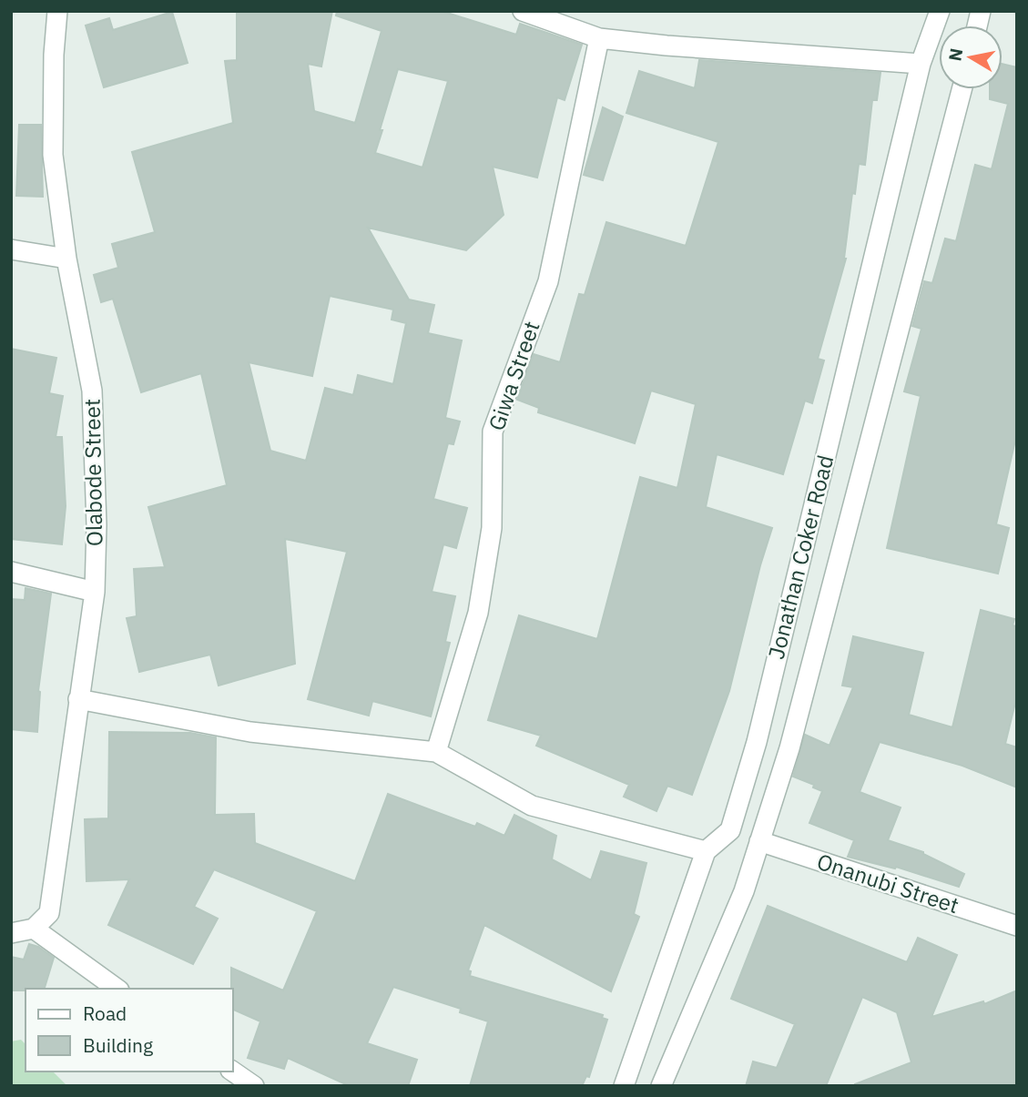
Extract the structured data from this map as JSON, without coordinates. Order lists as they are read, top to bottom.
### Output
{
  "streets": {
    "street": [
      "Giwa Street",
      "Olabode Street",
      "Jonathan Coker Road",
      "Onanubi Street"
    ]
  },
  "crossings": [
    ["Jonathan Coker Road", "Onanubi Street"]
  ],
  "legend": ["Road", "Building"],
  "north": "left"
}
